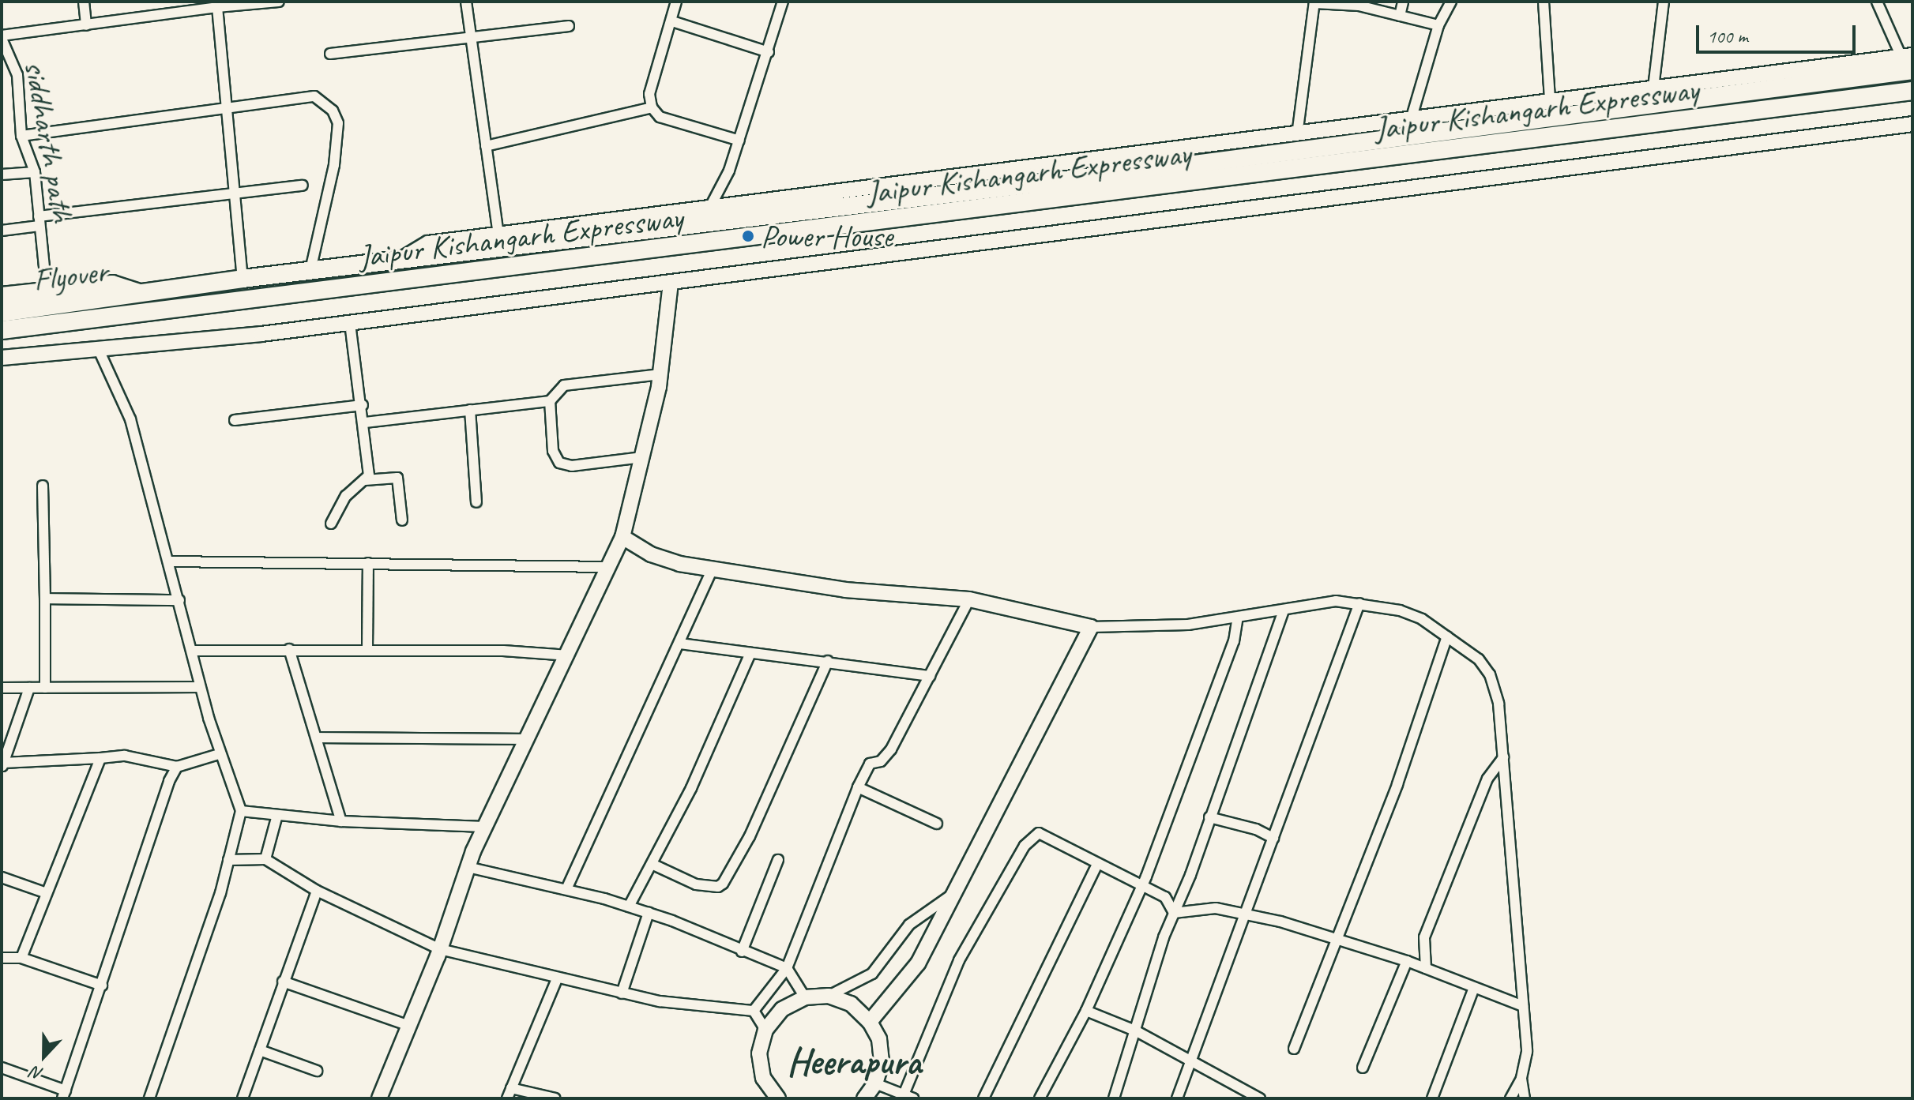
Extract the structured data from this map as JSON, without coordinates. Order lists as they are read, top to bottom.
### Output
{
  "streets": {
    "highway": ["Jaipur Kishangarh Expressway", "Flyover"],
    "street": ["siddharth path"]
  },
  "crossings": [
    ["Jaipur Kishangarh Expressway", "Flyover"]
  ],
  "districts": ["Heerapura"],
  "places": ["Power House"],
  "scale_bar": "100 m",
  "north": "bottom"
}
